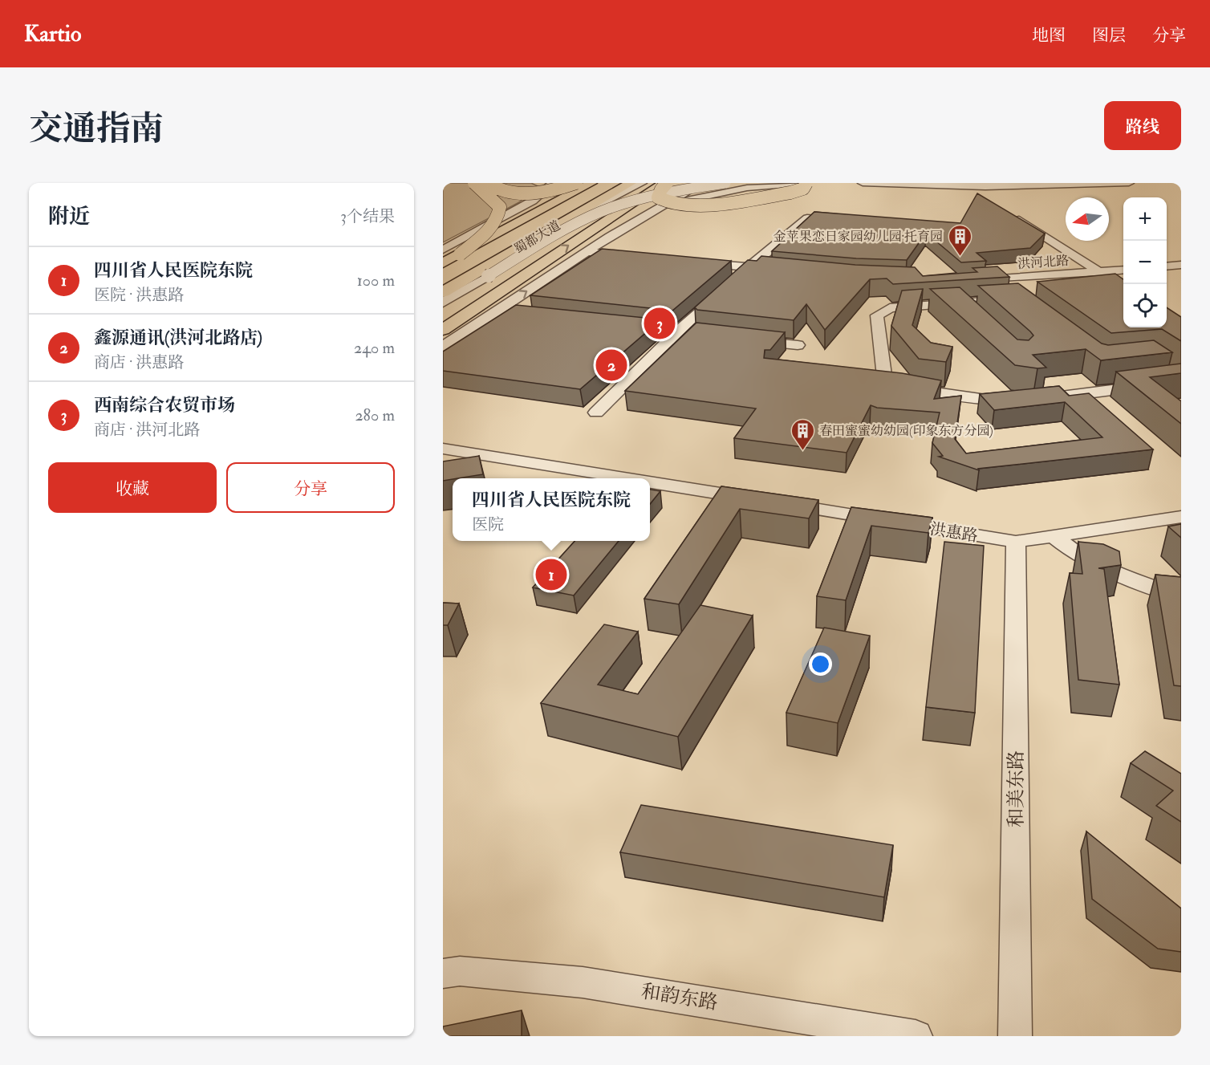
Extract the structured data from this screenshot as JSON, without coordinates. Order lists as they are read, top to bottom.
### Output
{
  "streets": {
    "main road": ["蜀都大道"],
    "street": [
      "洪河北路",
      "洪惠路",
      "和美东路",
      "和韵东路"
    ]
  },
  "crossings": [
    ["洪惠路", "和美东路"]
  ],
  "places": {
    "building": ["金苹果恋日家园幼儿园·托育园", "春田蜜蜜幼幼园(印象东方分园)"]
  },
  "north": "left",
  "page": {
    "header": "Kartio",
    "nav": ["地图", "图层", "分享"],
    "title": "交通指南",
    "buttons": [
      "路线",
      ["收藏", "分享"]
    ],
    "heading": ["附近", "3个结果"],
    "map_buttons": ["+", "−"],
    "list": [
      {
        "mark": "1",
        "name": "四川省人民医院东院",
        "note": "医院 · 洪惠路",
        "value": "100 m"
      },
      {
        "mark": "2",
        "name": "鑫源通讯(洪河北路店)",
        "note": "商店 · 洪惠路",
        "value": "240 m"
      },
      {
        "mark": "3",
        "name": "西南综合农贸市场",
        "note": "商店 · 洪河北路",
        "value": "280 m"
      }
    ],
    "pins": ["3", "2", "1"],
    "popup": ["四川省人民医院东院", "医院"]
  }
}
